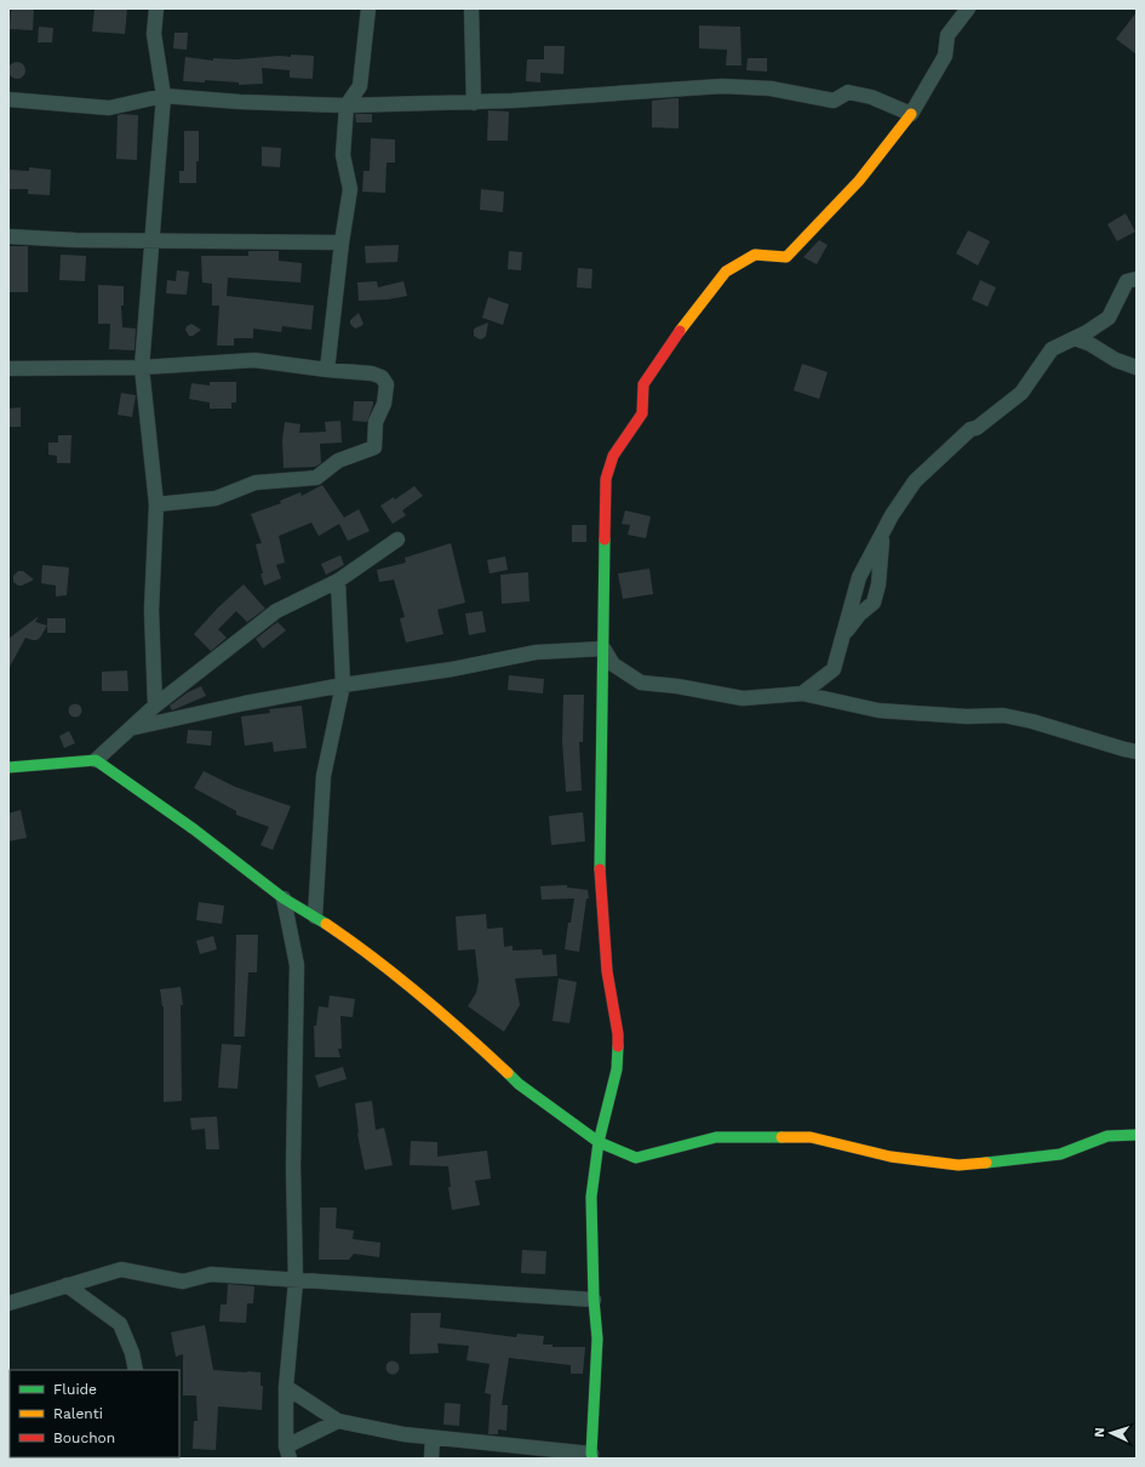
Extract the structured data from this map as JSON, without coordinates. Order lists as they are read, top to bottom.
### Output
{
  "legend": ["Fluide", "Ralenti", "Bouchon"],
  "north": "left"
}
